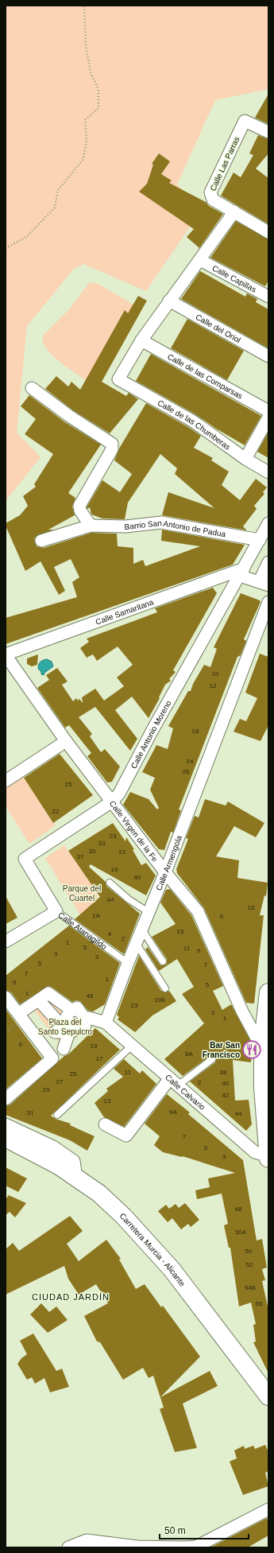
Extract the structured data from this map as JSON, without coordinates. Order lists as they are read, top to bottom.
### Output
{
  "streets": {
    "main road": ["Carretera Murcia - Alicante"],
    "street": [
      "Calle Las Parras",
      "Calle Capillas",
      "Calle del Oriol",
      "Calle de las Comparsas",
      "Calle de las Chumberas",
      "Barrio San Antonio de Padua",
      "Calle Samaritana",
      "Calle Antonio Moreno",
      "Calle Virgen de la Fe",
      "Calle Armengola",
      "Calle Atanagildo",
      "Calle Calvario"
    ]
  },
  "crossings": [
    ["Calle de las Comparsas", "Calle de las Chumberas"],
    ["Barrio San Antonio de Padua", "Calle Antonio Moreno"],
    ["Calle Samaritana", "Calle Antonio Moreno"],
    ["Calle Samaritana", "Calle Virgen de la Fe"],
    ["Calle Antonio Moreno", "Calle Virgen de la Fe"],
    ["Calle Antonio Moreno", "Calle Atanagildo"],
    ["Calle Virgen de la Fe", "Calle Armengola"],
    ["Calle Armengola", "Calle Atanagildo"],
    ["Calle Armengola", "Calle Calvario"]
  ],
  "districts": ["CIUDAD JARDÍN"],
  "parks": ["Parque del Cuartel", "Plaza del Santo Sepulcro"],
  "places": {
    "restaurant": ["Bar San Francisco"]
  },
  "house_numbers": [
    "10",
    "12",
    "18",
    "24",
    "26",
    "25",
    "22",
    "23",
    "33",
    "35",
    "21",
    "37",
    "19",
    "40",
    "44",
    "18",
    "1A",
    "6",
    "15",
    "4",
    "2",
    "1",
    "5",
    "11",
    "9",
    "3",
    "3",
    "5",
    "7",
    "7",
    "1",
    "9",
    "5",
    "1",
    "48",
    "19B",
    "23",
    "3",
    "1",
    "6",
    "19",
    "8A",
    "17",
    "11",
    "38",
    "25",
    "27",
    "2",
    "40",
    "29",
    "42",
    "13",
    "9A",
    "31",
    "44",
    "7",
    "5",
    "3",
    "48",
    "50A",
    "50",
    "52",
    "54B",
    "56"
  ],
  "scale_bar": "50 m"
}
